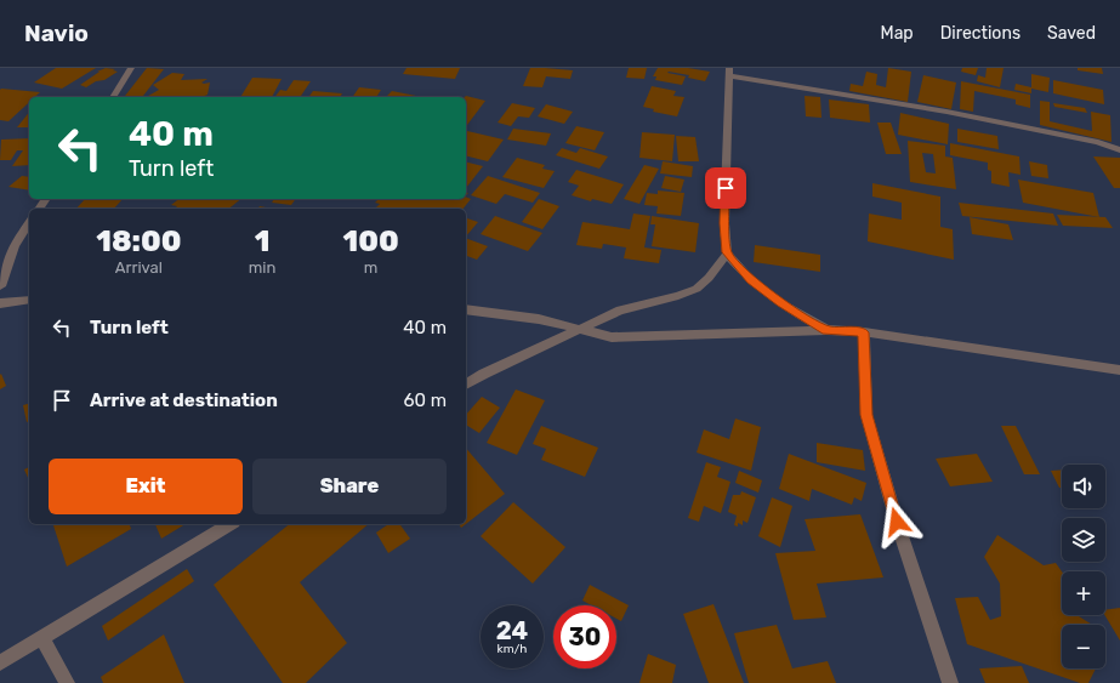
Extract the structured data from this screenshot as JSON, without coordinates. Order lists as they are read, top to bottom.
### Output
{
  "page": {
    "header": "Navio",
    "nav": ["Map", "Directions", "Saved"],
    "turn": ["40 m", "Turn left"],
    "eta": [
      "18:00",
      "Arrival",
      "1",
      "min",
      "100",
      "m"
    ],
    "list": [
      {
        "name": "Turn left",
        "value": "40 m"
      },
      {
        "name": "Arrive at destination",
        "value": "60 m"
      }
    ],
    "buttons": ["Exit", "Share"],
    "map_buttons": ["+", "−"],
    "speed": "24 km/h",
    "limit": "30"
  }
}
